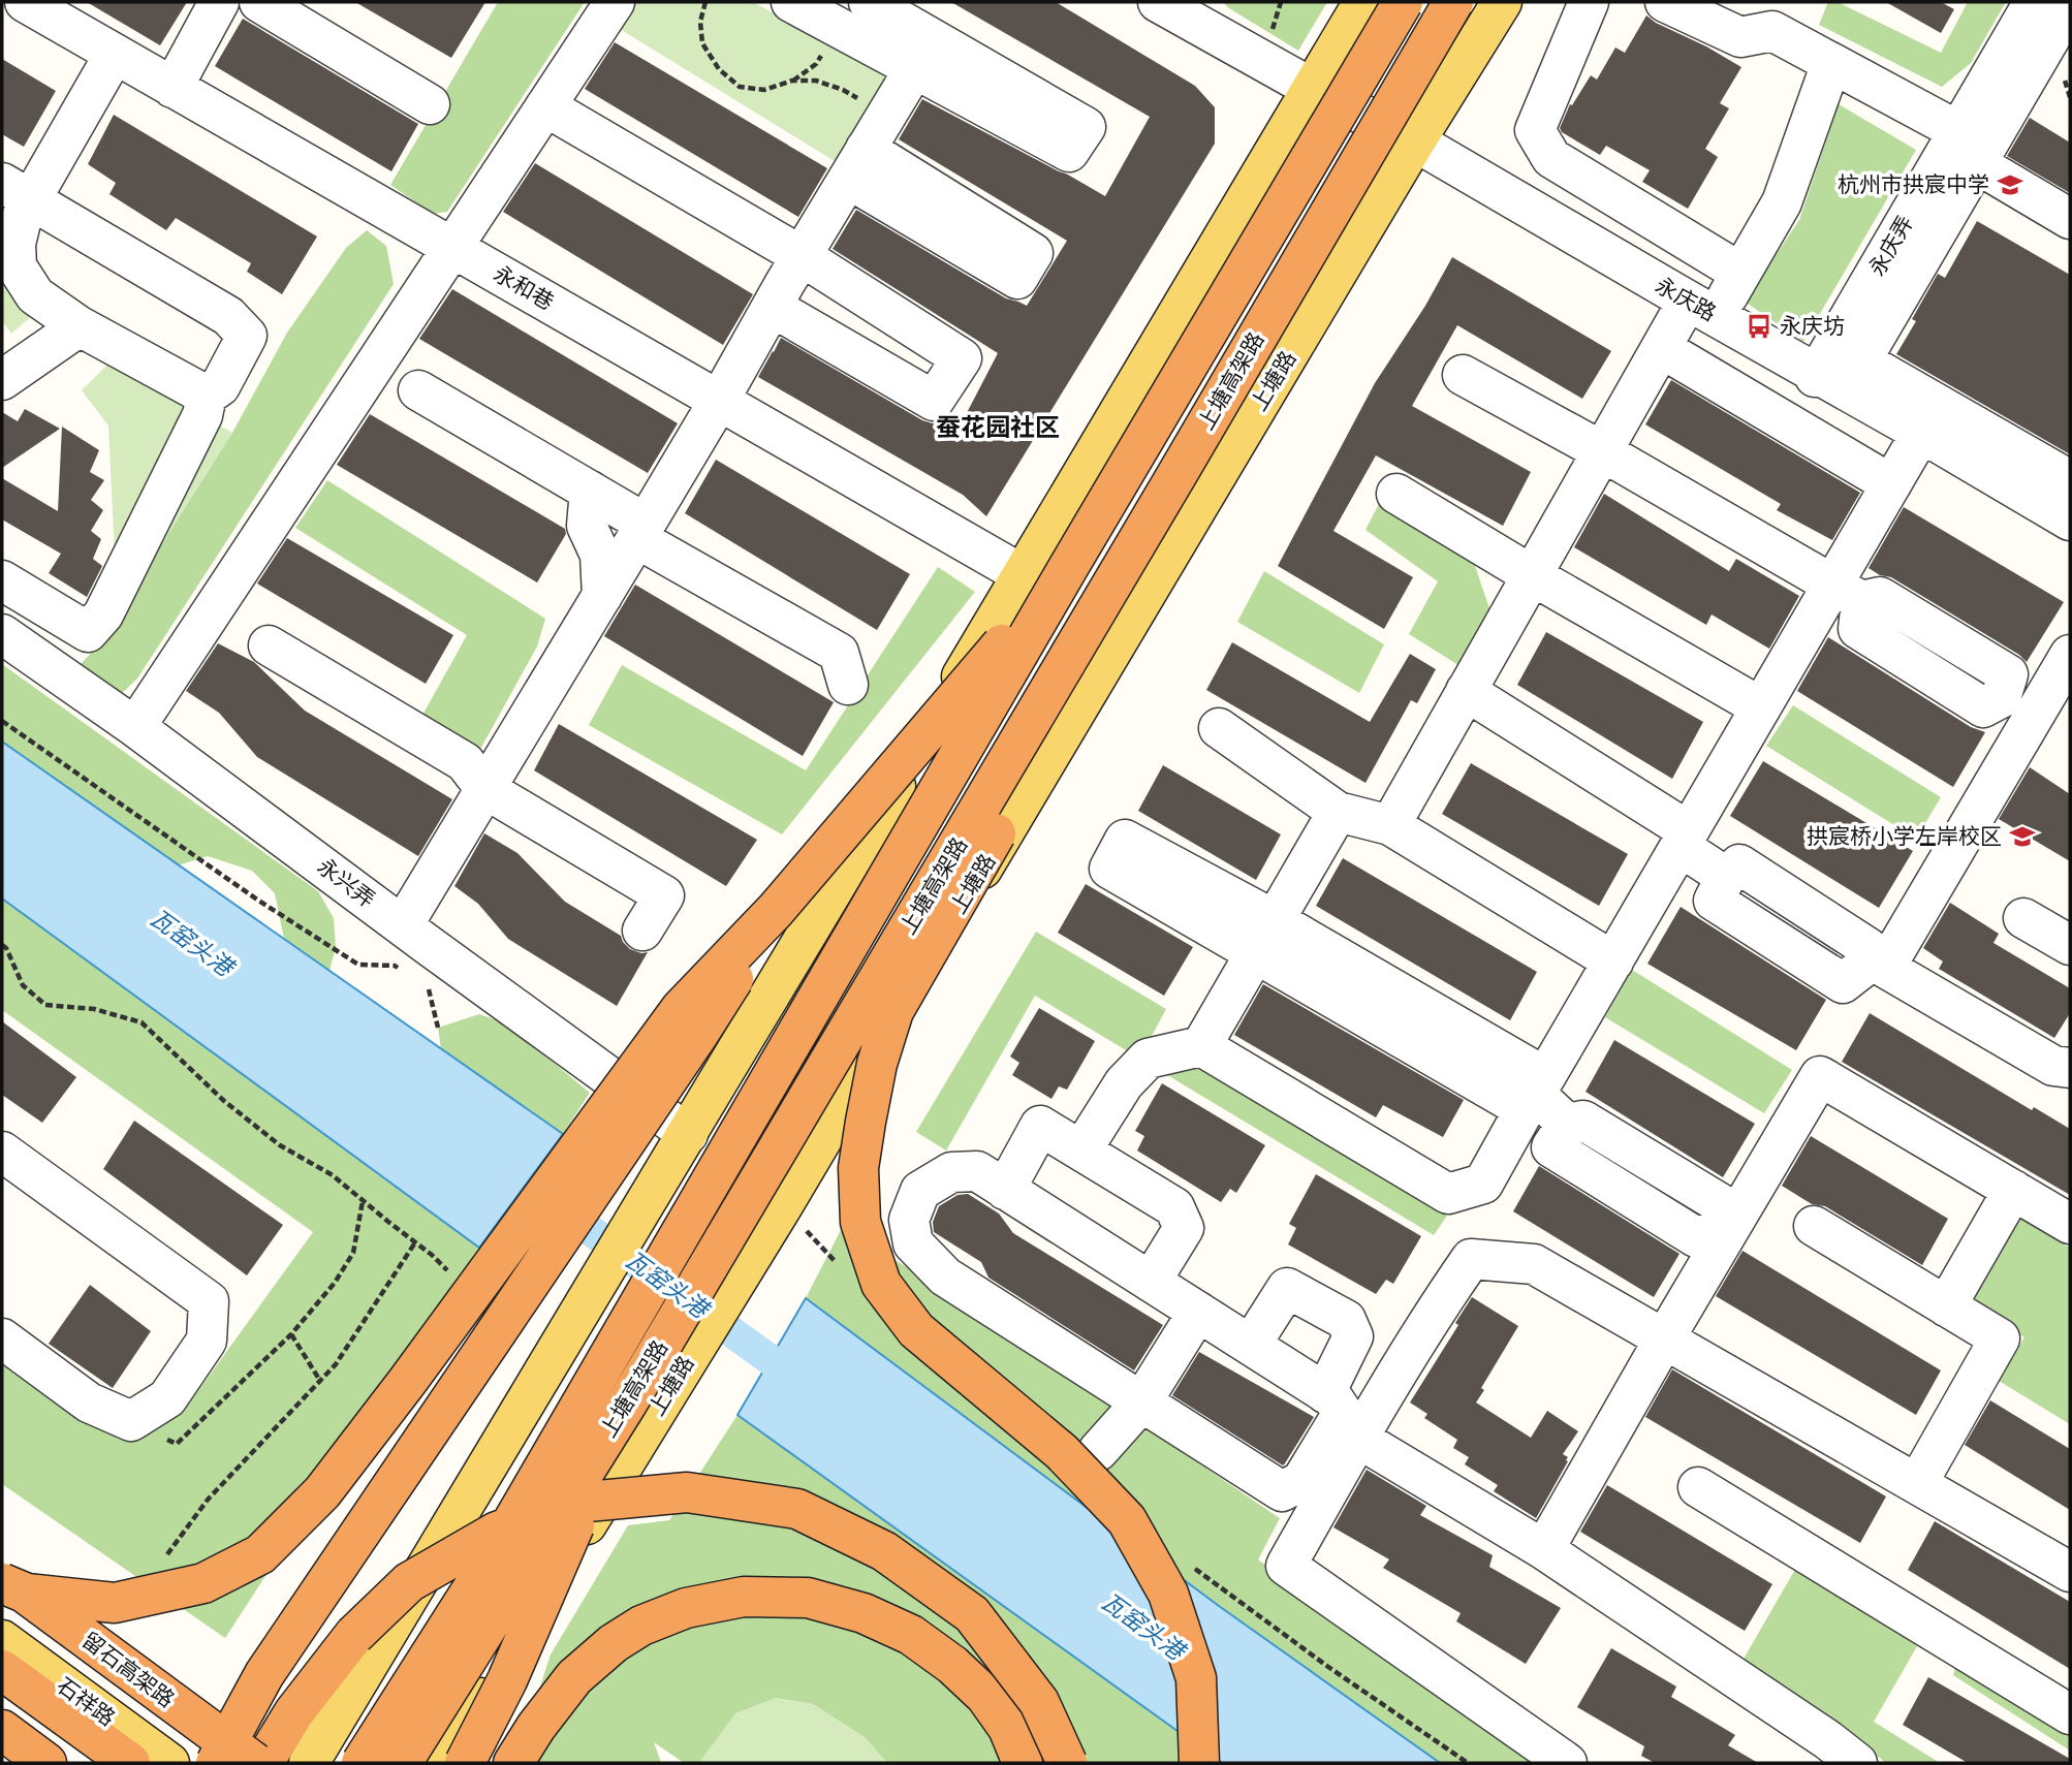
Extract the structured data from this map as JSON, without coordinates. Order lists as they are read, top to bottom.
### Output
{
  "streets": {
    "highway": ["上塘高架路", "留石高架路"],
    "main road": ["上塘路", "石祥路"],
    "street": [
      "永庆弄",
      "永和巷",
      "永庆路",
      "永兴弄"
    ]
  },
  "crossings": [
    ["永庆弄", "永庆路"],
    ["永庆路", "上塘路"],
    ["上塘高架路", "上塘路"]
  ],
  "districts": ["蚕花园社区"],
  "water": ["瓦窑头港"],
  "places": {
    "school or university": ["杭州市拱宸中学", "拱宸桥小学左岸校区"],
    "bus stop": ["永庆坊"]
  }
}
